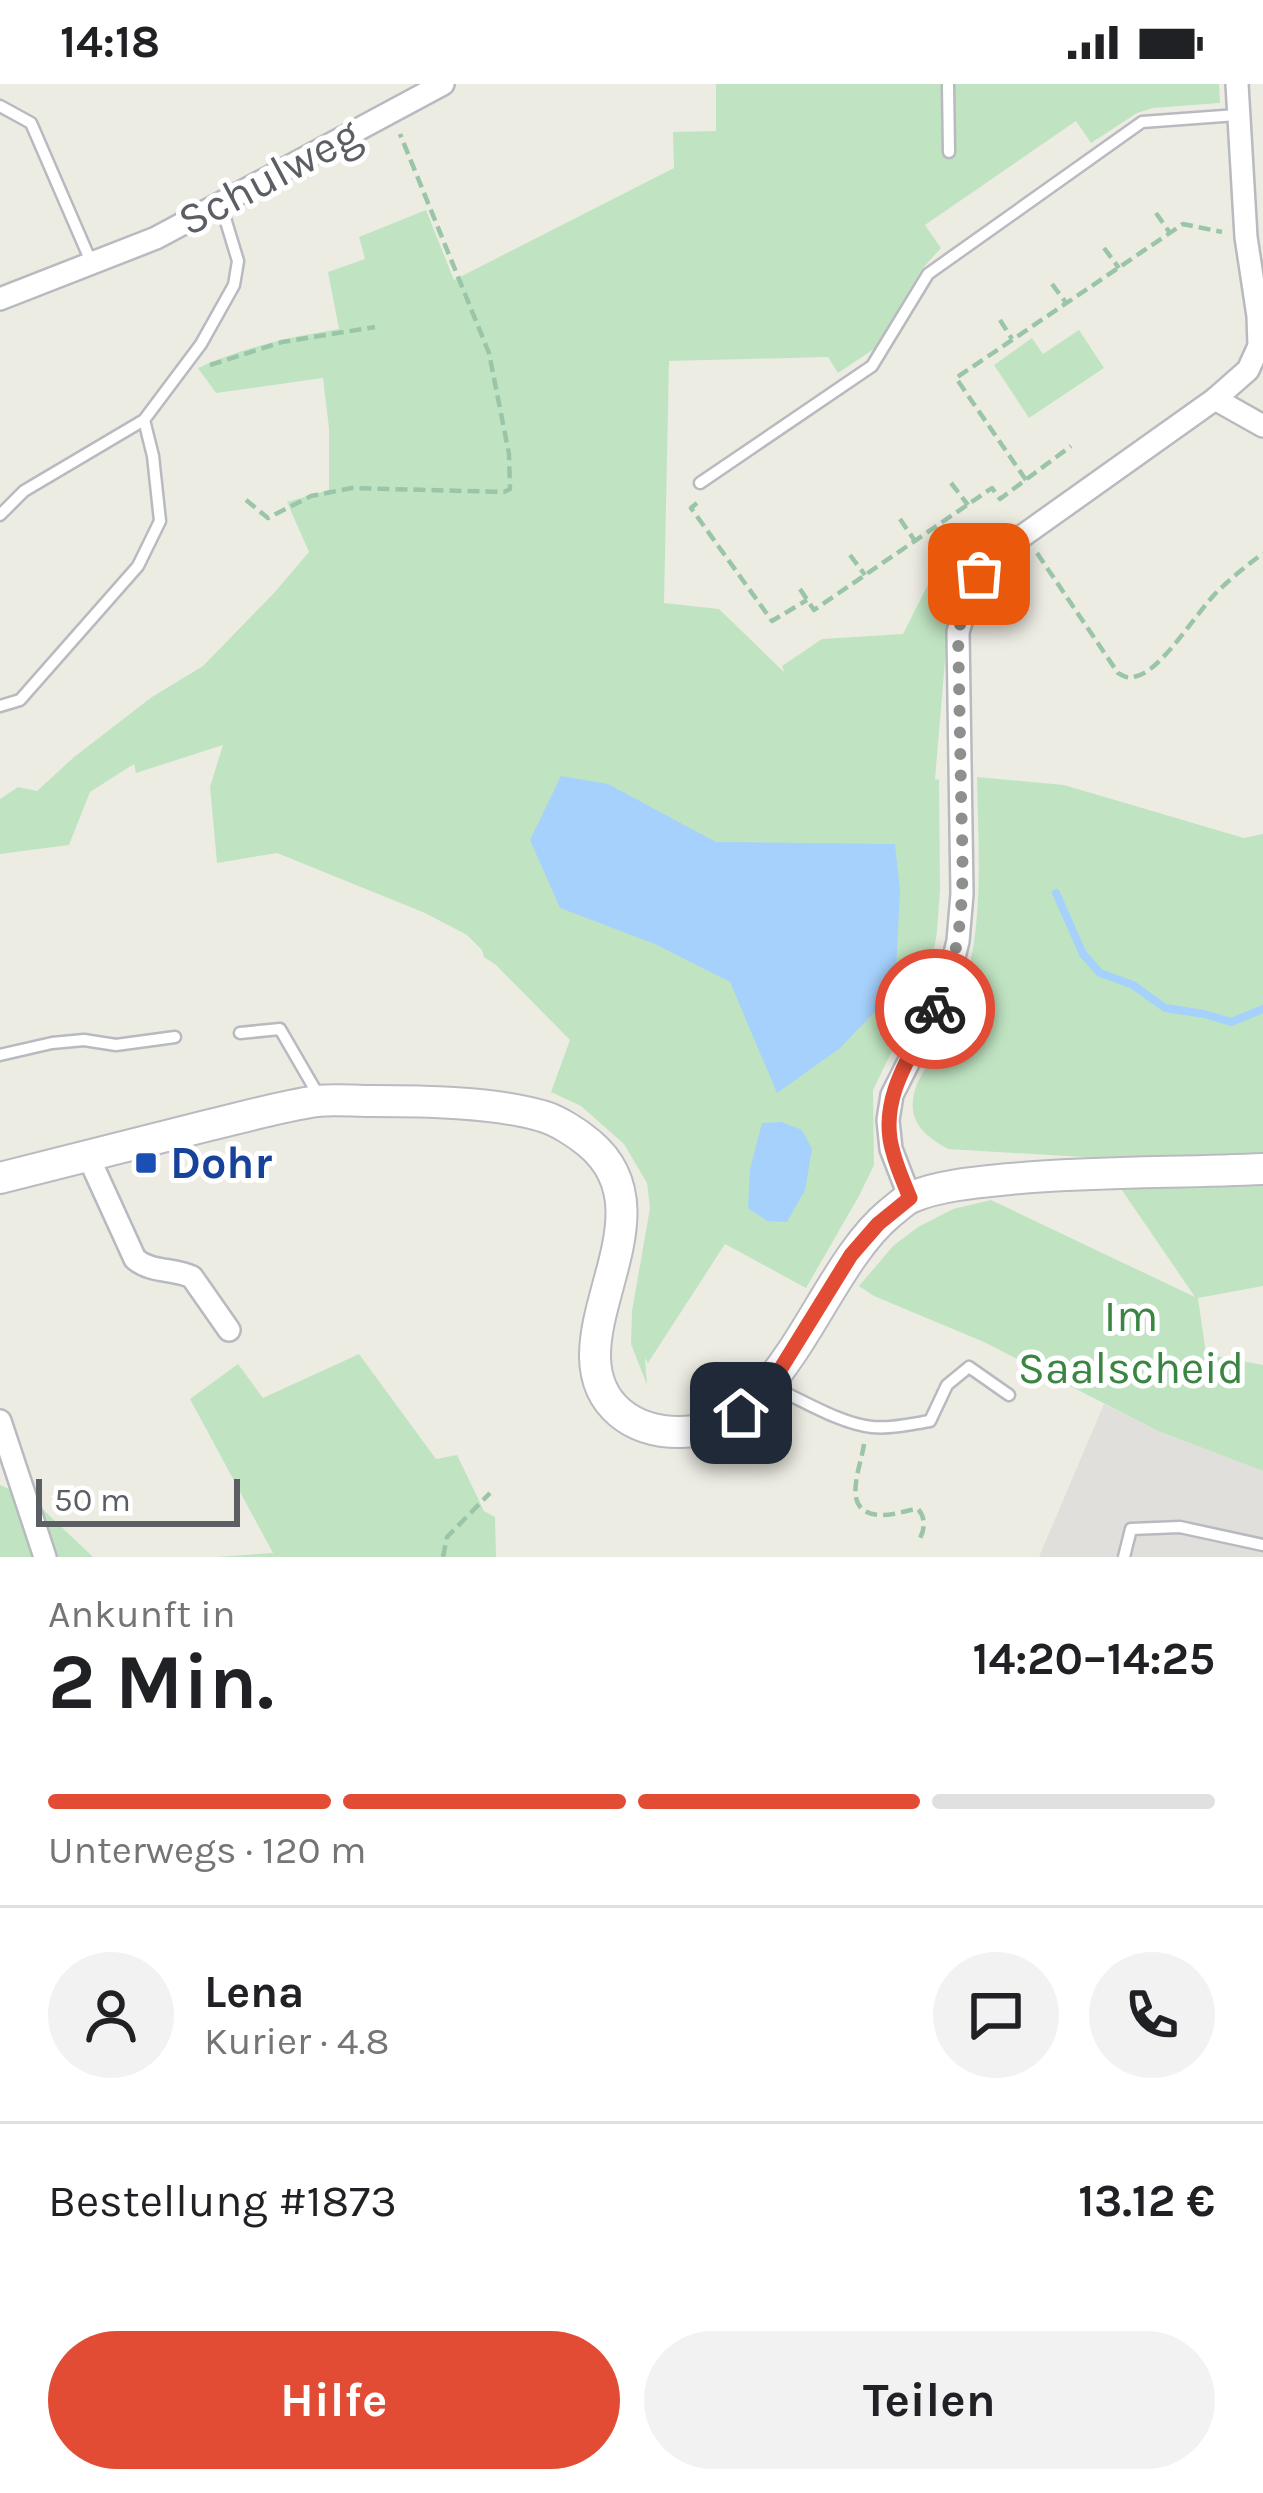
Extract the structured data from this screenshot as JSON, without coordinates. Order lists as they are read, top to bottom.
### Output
{
  "streets": {
    "street": ["Schulweg"]
  },
  "parks": ["Im Saalscheid"],
  "places": {
    "transit": ["Dohr"]
  },
  "scale_bar": "50 m",
  "page": {
    "status": "14:18",
    "scale": "50 m",
    "heading": ["2 Min.", "Ankunft in", "14:20–14:25"],
    "panel": [
      "Lena",
      "Kurier · 4.8",
      "Bestellung #1873",
      "13.12 €"
    ],
    "bar": "Unterwegs · 120 m",
    "buttons": ["Hilfe", "Teilen"]
  }
}
